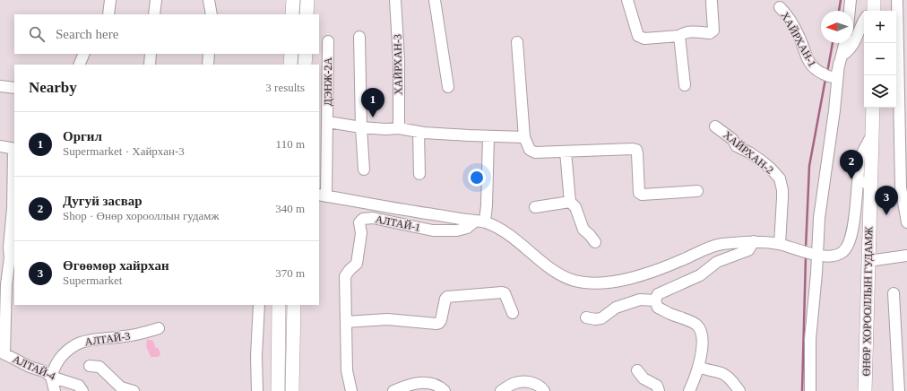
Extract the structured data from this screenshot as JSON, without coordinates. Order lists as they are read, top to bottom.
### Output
{
  "streets": {
    "main road": ["ӨНӨР ХОРООЛЛЫН ГУДАМЖ"],
    "street": [
      "ХАЙРХАН-1",
      "ХАЙРХАН-3",
      "ДЭНЖ-2А",
      "ХАЙРХАН-2",
      "АЛТАЙ-1",
      "АЛТАЙ-3",
      "АЛТАЙ-4"
    ]
  },
  "crossings": [
    ["АЛТАЙ-3", "АЛТАЙ-4"]
  ],
  "north": "left",
  "page": {
    "map_buttons": ["+", "−"],
    "search": "Search here",
    "heading": ["Nearby", "3 results"],
    "pins": ["1", "2", "3"],
    "list": [
      {
        "mark": "1",
        "name": "Оргил",
        "note": "Supermarket · Хайрхан-3",
        "value": "110 m"
      },
      {
        "mark": "2",
        "name": "Дугуй засвар",
        "note": "Shop · Өнөр хорооллын гудамж",
        "value": "340 m"
      },
      {
        "mark": "3",
        "name": "Өгөөмөр хайрхан",
        "note": "Supermarket",
        "value": "370 m"
      }
    ]
  }
}
